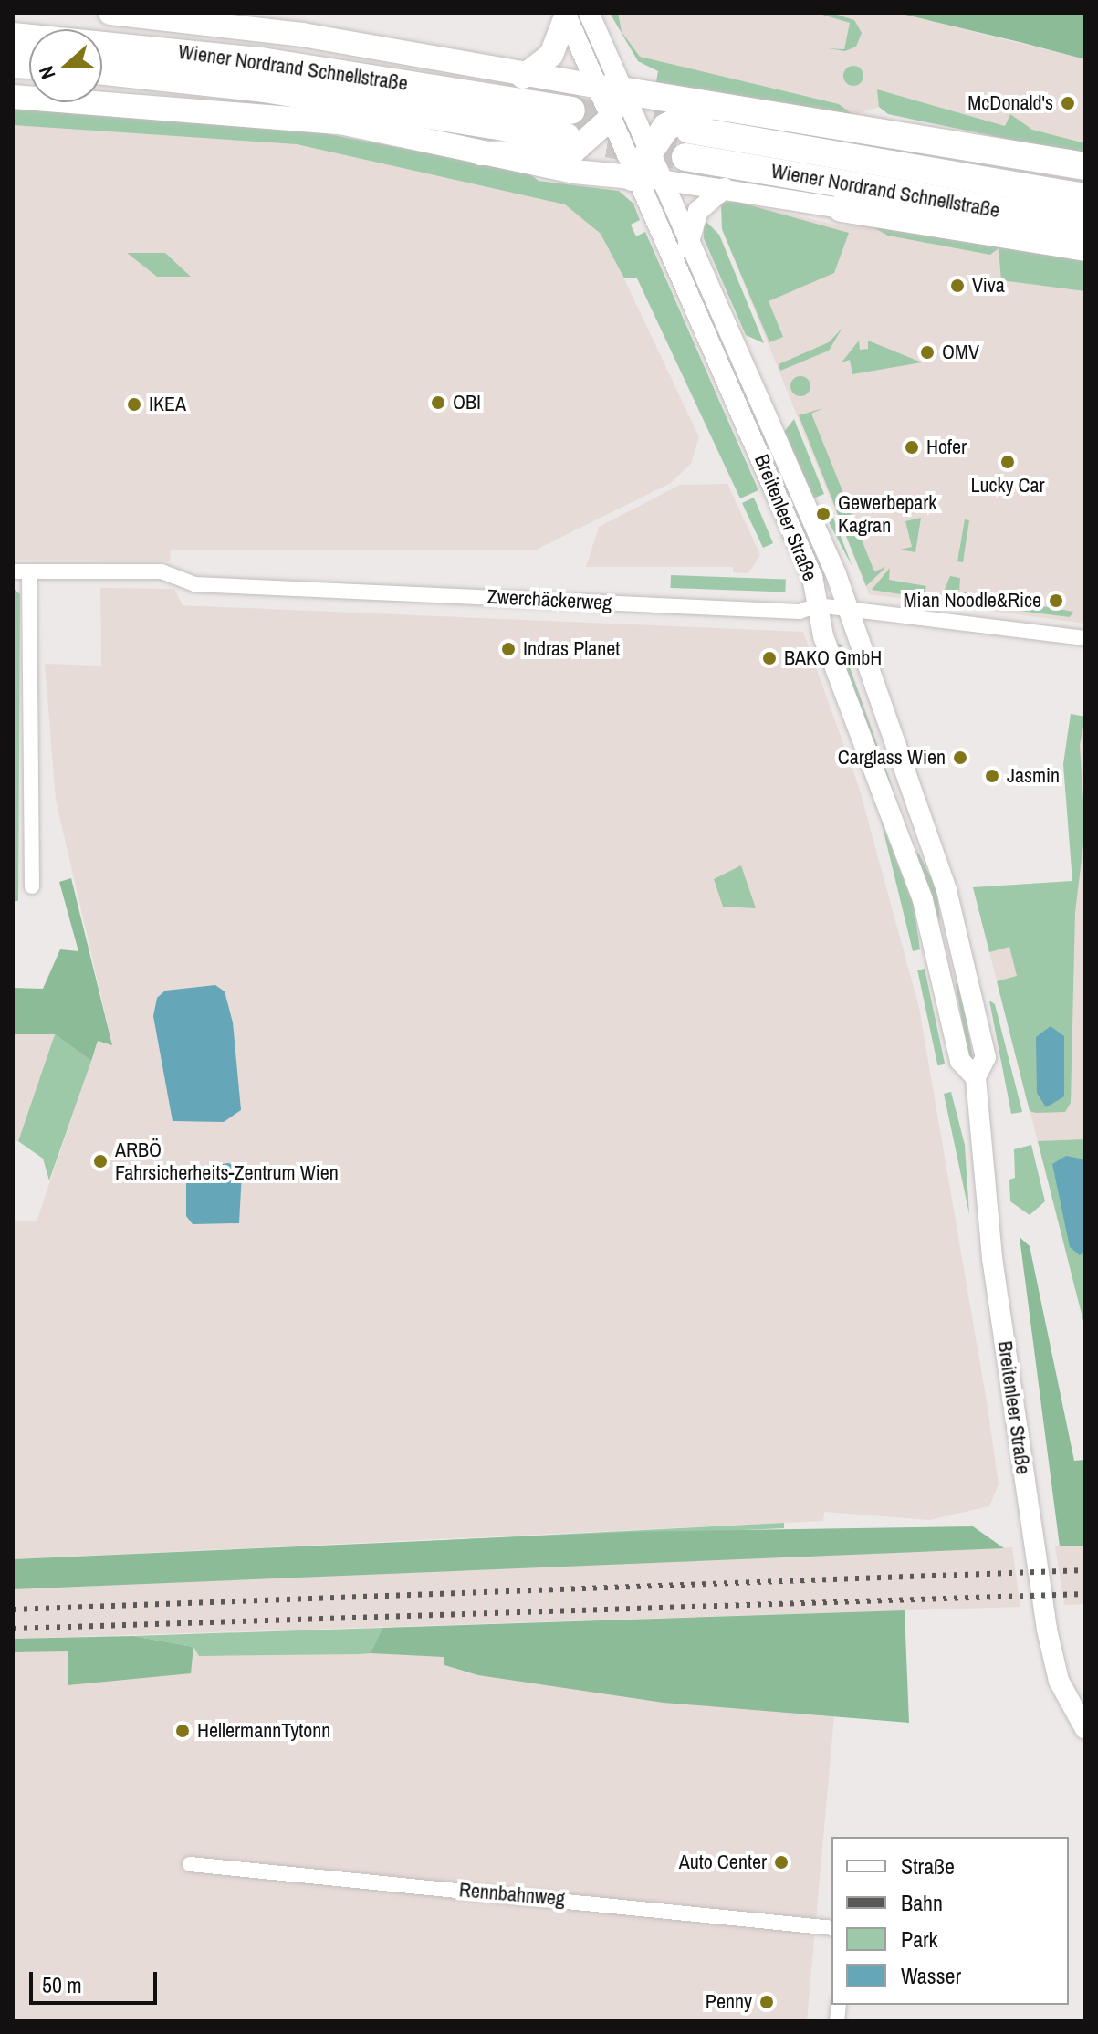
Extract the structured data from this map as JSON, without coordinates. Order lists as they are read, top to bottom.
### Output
{
  "streets": {
    "highway": ["Wiener Nordrand Schnellstraße"],
    "main road": ["Breitenleer Straße"],
    "street": ["Zwerchäckerweg", "Rennbahnweg"]
  },
  "crossings": [
    ["Breitenleer Straße", "Zwerchäckerweg"]
  ],
  "places": [
    "McDonald's",
    "Viva",
    "OMV",
    "OBI",
    "IKEA",
    "Hofer",
    "Lucky Car",
    "Gewerbepark Kagran",
    "Mian Noodle&Rice",
    "Indras Planet",
    "BAKO GmbH",
    "Carglass Wien",
    "Jasmin",
    "ARBÖ Fahrsicherheits-Zentrum Wien",
    "HellermannTytonn",
    "Auto Center",
    "Penny"
  ],
  "legend": [
    "Straße",
    "Bahn",
    "Park",
    "Wasser"
  ],
  "scale_bar": "50 m",
  "north": "left"
}
